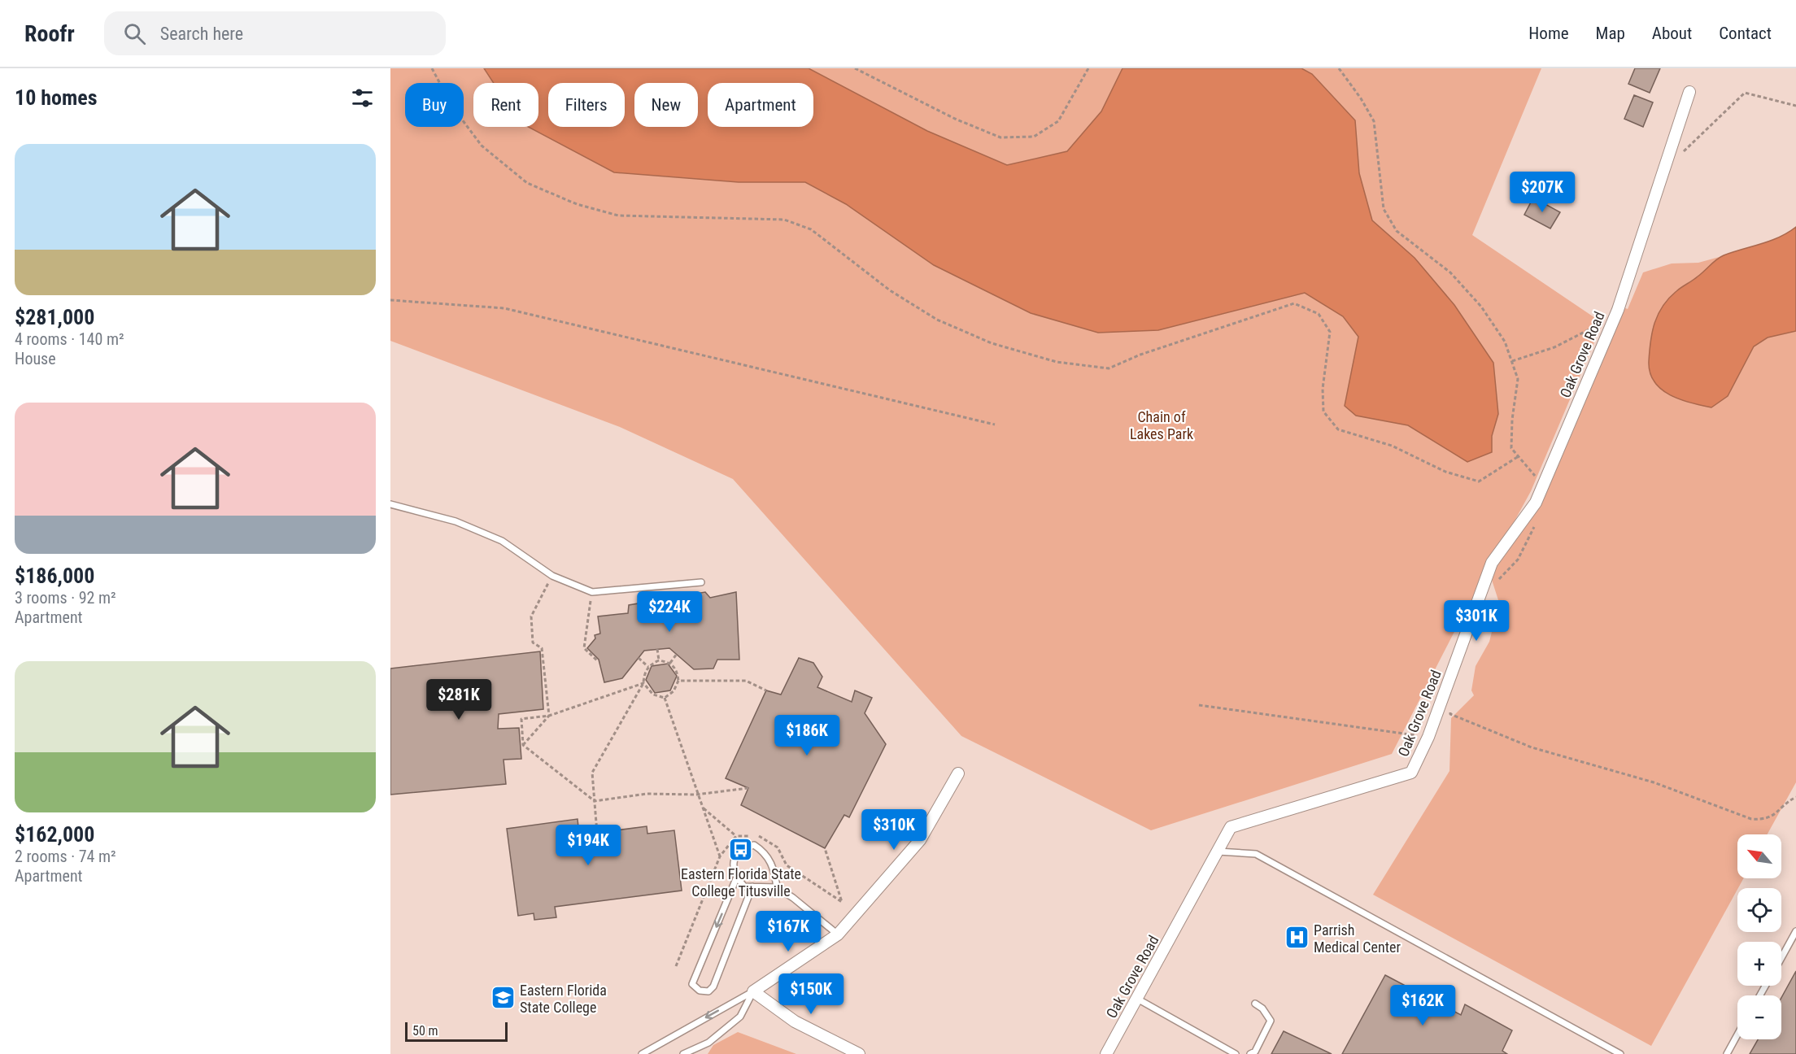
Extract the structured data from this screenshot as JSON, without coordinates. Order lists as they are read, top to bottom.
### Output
{
  "streets": {
    "street": ["Oak Grove Road"]
  },
  "parks": ["Chain of Lakes Park"],
  "places": {
    "bus stop": ["Eastern Florida State College Titusville"],
    "hospital": ["Parrish Medical Center"],
    "school or university": ["Eastern Florida State College"]
  },
  "scale_bar": "50 m",
  "north": "top left",
  "page": {
    "header": "Roofr",
    "search": "Search here",
    "nav": [
      "Home",
      "Map",
      "About",
      "Contact"
    ],
    "heading": "10 homes",
    "chip": [
      "Buy",
      "Rent",
      "Filters",
      "New",
      "Apartment"
    ],
    "list": [
      {
        "name": "$281,000",
        "note": "4 rooms · 140 m² · House"
      },
      {
        "name": "$186,000",
        "note": "3 rooms · 92 m² · Apartment"
      },
      {
        "name": "$162,000",
        "note": "2 rooms · 74 m² · Apartment"
      }
    ],
    "price": [
      "$207K",
      "$224K",
      "$301K",
      "$281K",
      "$186K",
      "$310K",
      "$194K",
      "$167K",
      "$150K",
      "$162K"
    ],
    "map_buttons": ["+", "−"],
    "scale": "50 m"
  }
}
